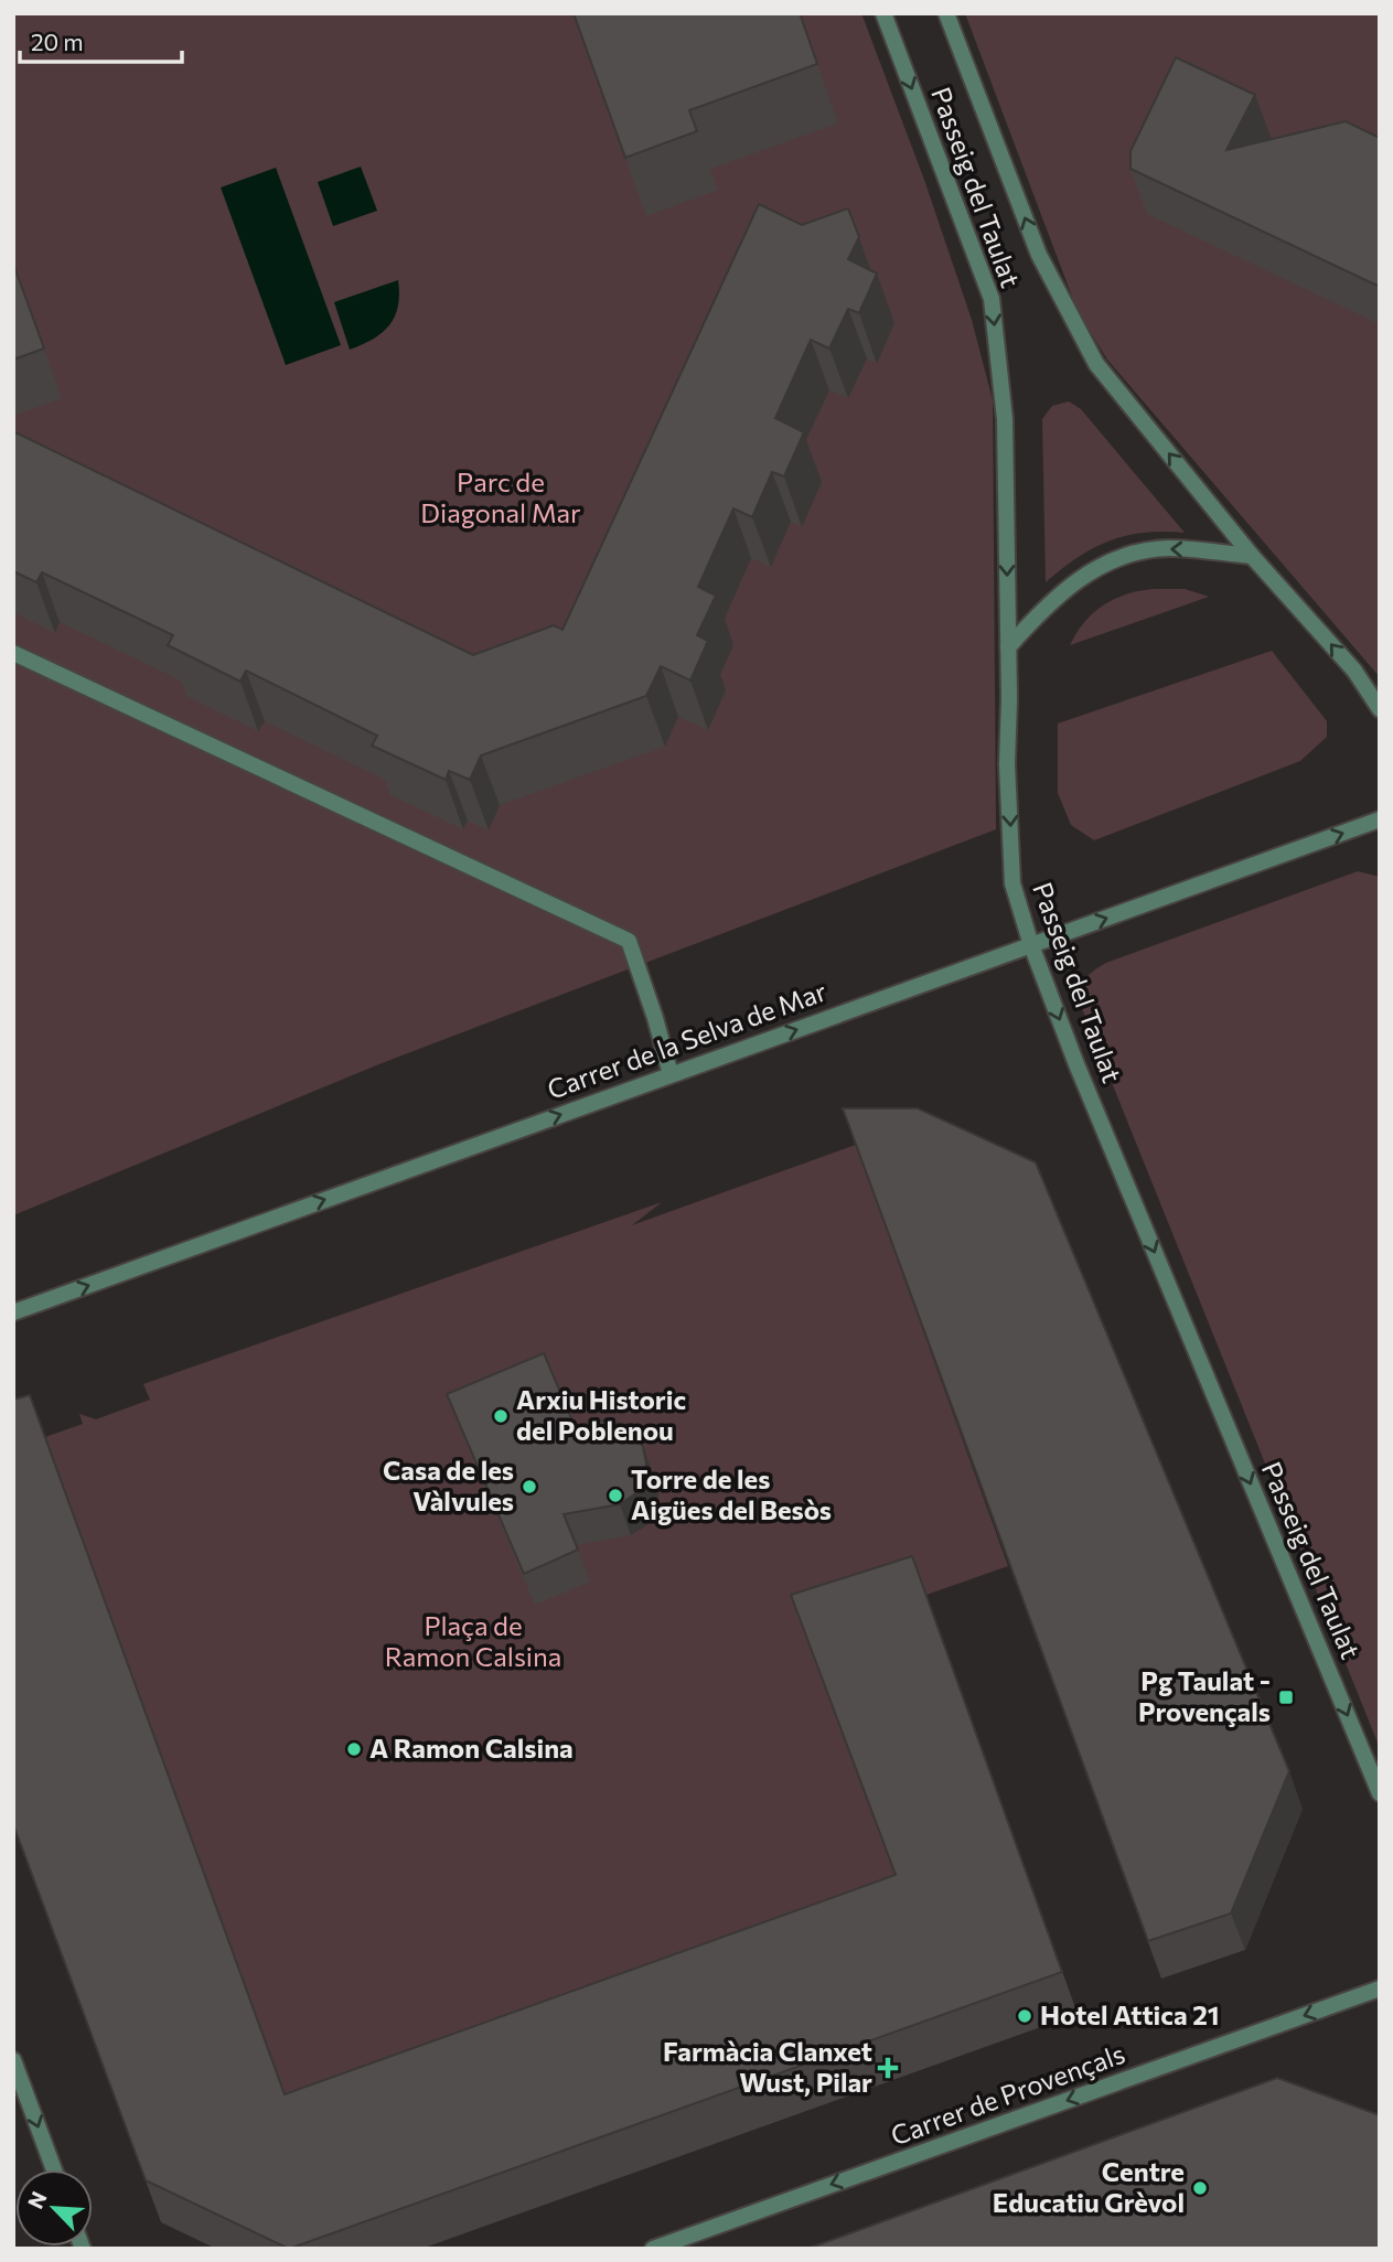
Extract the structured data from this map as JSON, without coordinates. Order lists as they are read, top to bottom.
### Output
{
  "streets": {
    "street": ["Passeig del Taulat", "Carrer de la Selva de Mar", "Carrer de Provençals"]
  },
  "crossings": [
    ["Passeig del Taulat", "Carrer de la Selva de Mar"]
  ],
  "one_way": ["Carrer de la Selva de Mar", "Carrer de Provençals"],
  "parks": ["Parc de Diagonal Mar", "Plaça de Ramon Calsina"],
  "places": {
    "other": [
      "Arxiu Historic del Poblenou",
      "Casa de les Vàlvules",
      "Torre de les Aigües del Besòs",
      "A Ramon Calsina",
      "Hotel Attica 21",
      "Centre Educatiu Grèvol"
    ],
    "transit": ["Pg Taulat - Provençals"],
    "health": ["Farmàcia Clanxet Wust, Pilar"]
  },
  "scale_bar": "20 m",
  "north": "top left"
}
